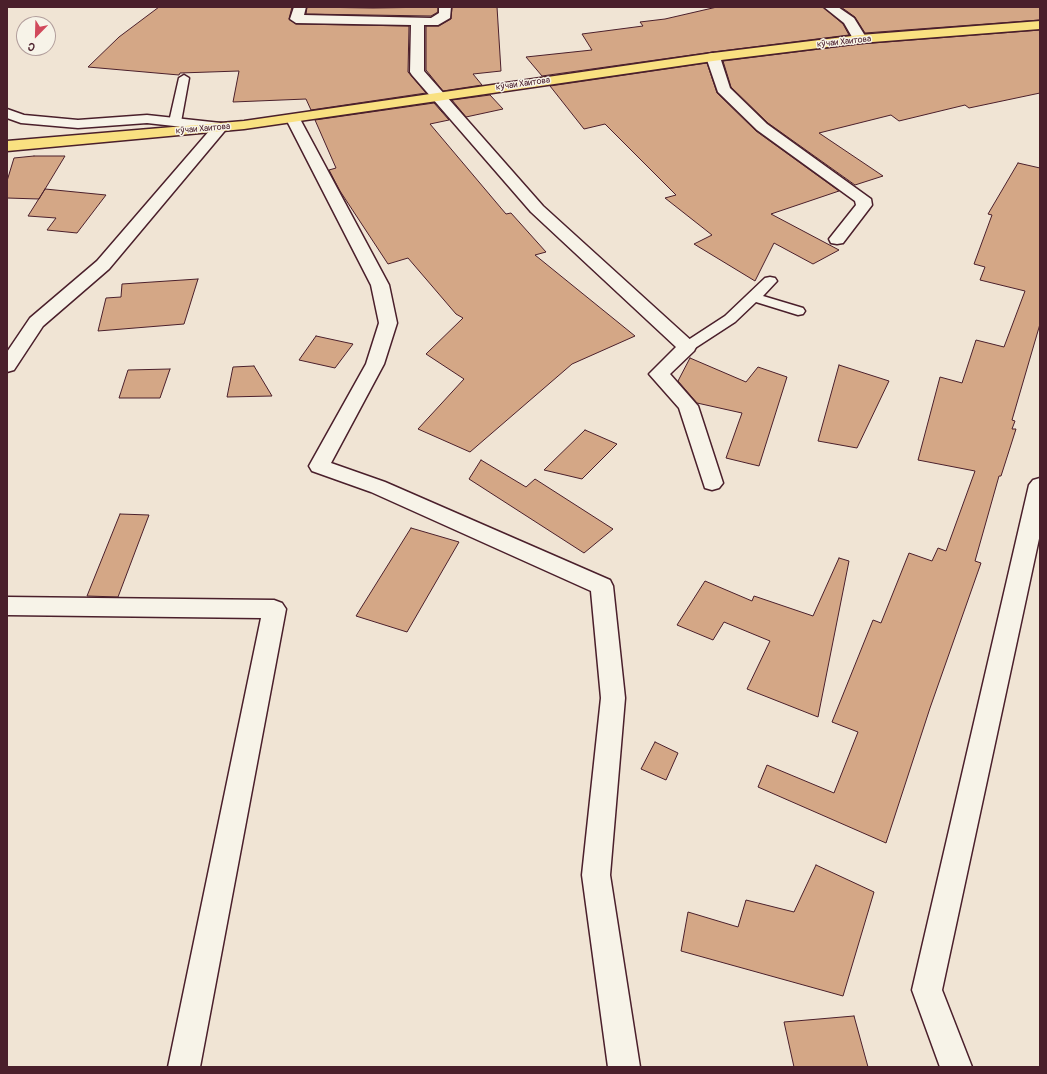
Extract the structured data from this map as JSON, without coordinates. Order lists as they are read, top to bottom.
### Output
{
  "streets": {
    "main road": ["кӯчаи Хаитова"]
  },
  "north": "bottom left"
}
